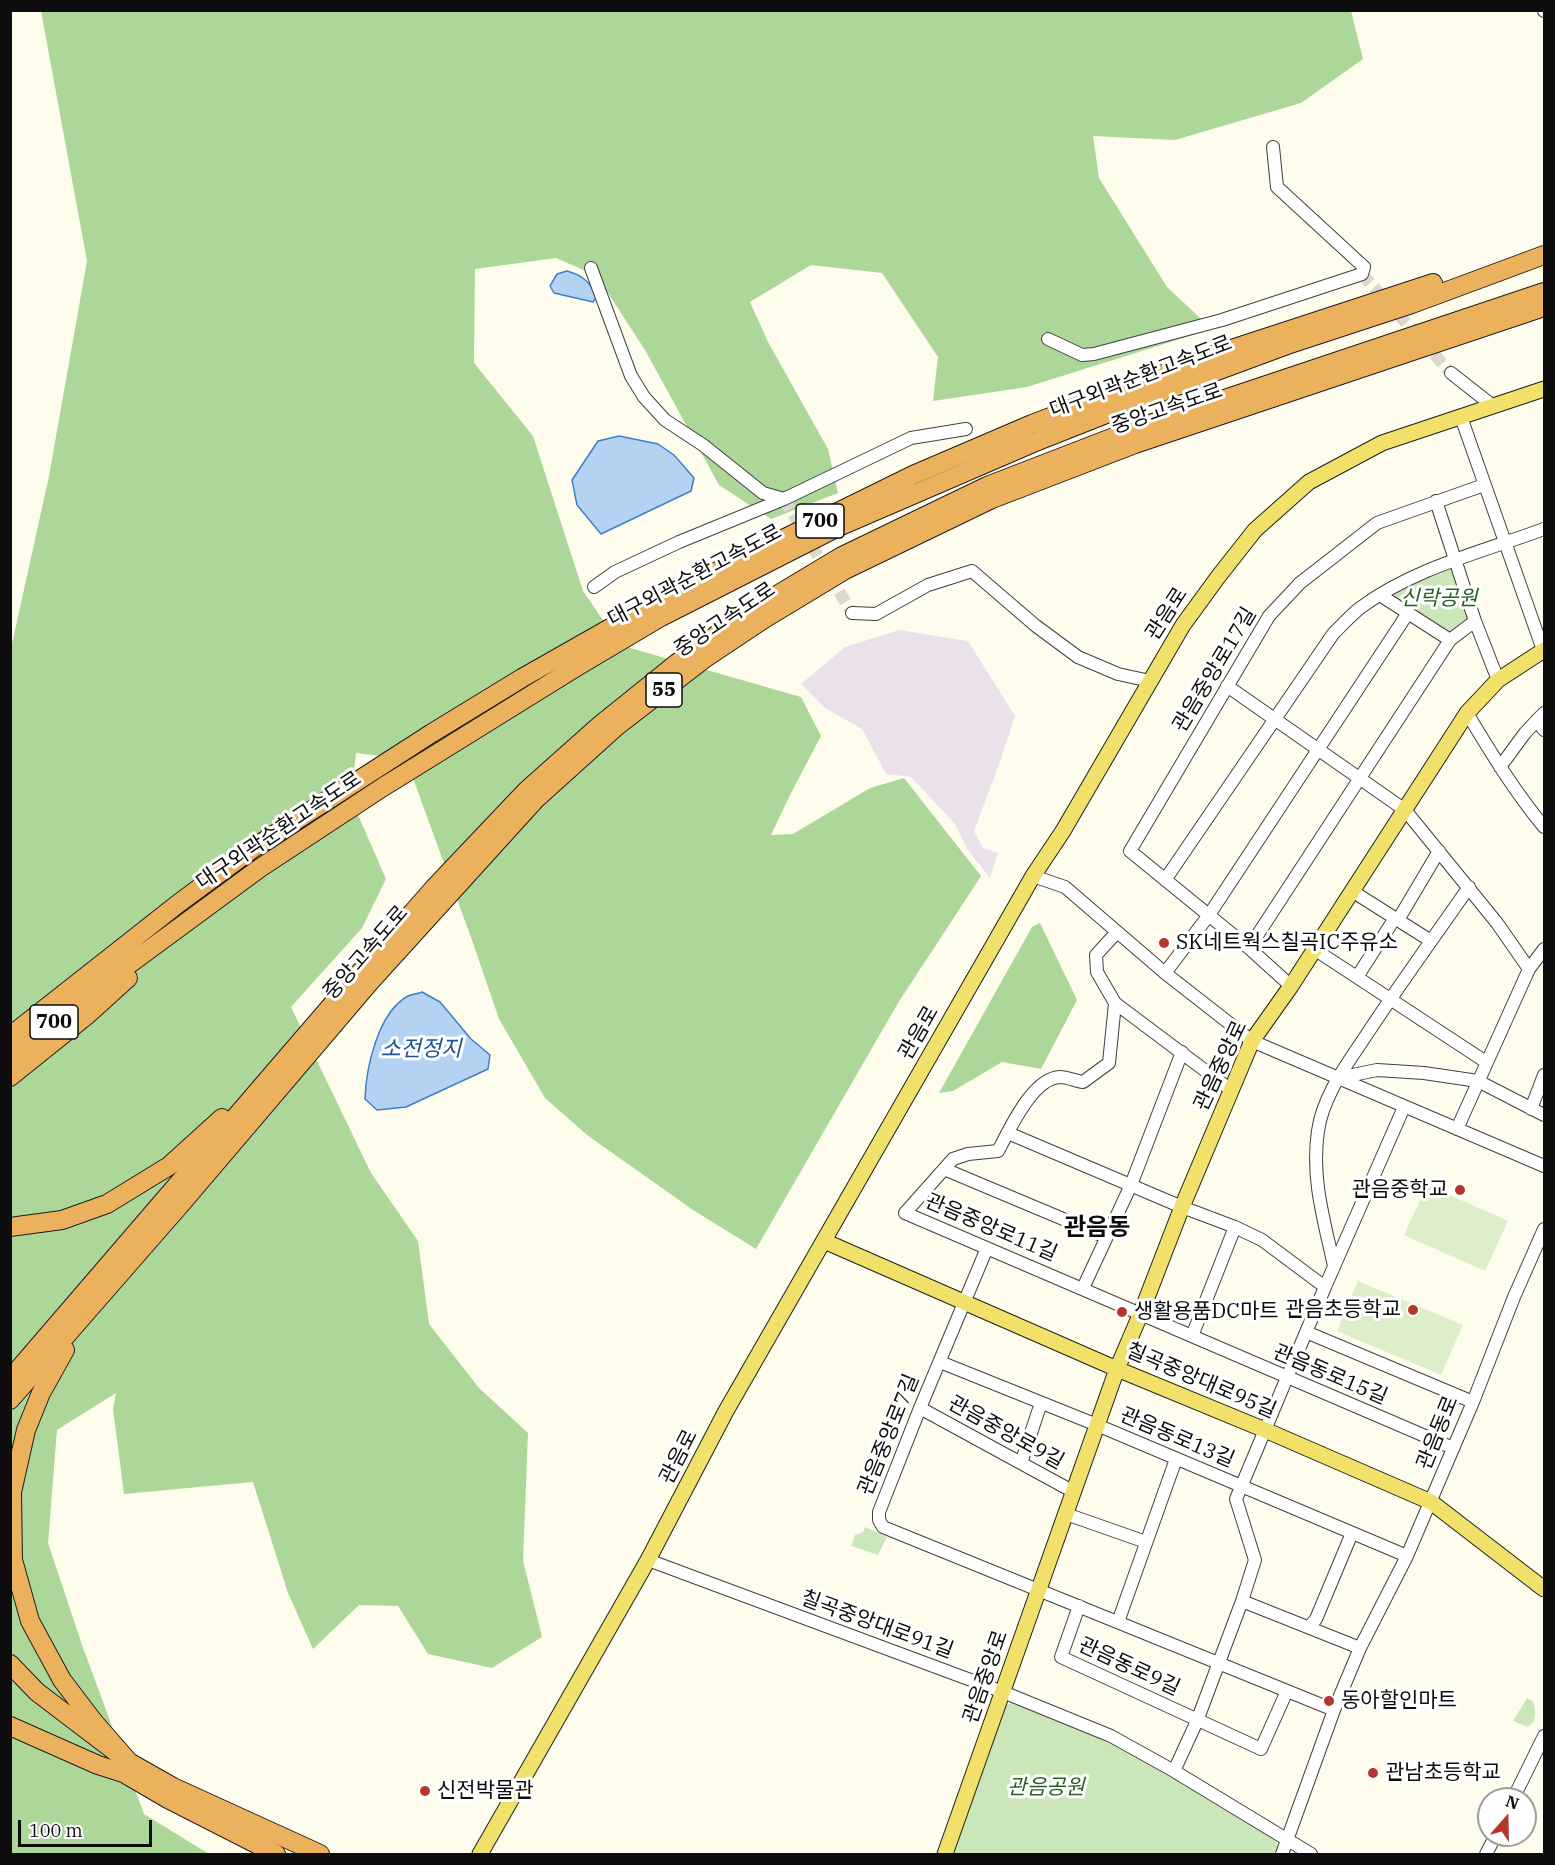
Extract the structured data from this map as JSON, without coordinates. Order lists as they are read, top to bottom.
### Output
{
  "streets": {
    "highway": [
      "대구외곽순환고속도로",
      "중앙고속도로",
      "700",
      "55"
    ],
    "main road": ["관음로", "관음중앙로", "칠곡중앙대로95길"],
    "street": [
      "관음중앙로17길",
      "관음중앙로11길",
      "관음동로15길",
      "관음중앙로9길",
      "관음동로",
      "관음중앙로7길",
      "관음동로13길",
      "칠곡중앙대로91길",
      "관음동로9길"
    ]
  },
  "crossings": [
    ["관음로", "칠곡중앙대로95길"],
    ["관음로", "칠곡중앙대로91길"],
    ["관음중앙로17길", "관음중앙로"],
    ["관음중앙로", "관음중앙로11길"],
    ["관음중앙로", "관음동로15길"],
    ["관음중앙로", "칠곡중앙대로95길"],
    ["관음중앙로", "관음중앙로9길"],
    ["관음중앙로", "관음중앙로7길"],
    ["관음중앙로", "관음동로13길"],
    ["관음중앙로", "칠곡중앙대로91길"],
    ["관음중앙로", "관음동로9길"],
    ["관음중앙로11길", "관음동로15길"],
    ["관음중앙로11길", "관음중앙로7길"],
    ["관음동로15길", "관음동로"],
    ["칠곡중앙대로95길", "관음동로"],
    ["칠곡중앙대로95길", "관음중앙로7길"],
    ["관음중앙로9길", "관음중앙로7길"],
    ["관음중앙로9길", "관음동로13길"],
    ["관음동로", "관음동로13길"],
    ["관음동로", "칠곡중앙대로91길"],
    ["관음동로", "관음동로9길"],
    ["관음중앙로7길", "관음동로9길"],
    ["관음동로13길", "관음동로9길"],
    ["칠곡중앙대로91길", "관음동로9길"]
  ],
  "districts": ["관음동"],
  "water": ["소전정지"],
  "parks": ["신락공원", "관음공원"],
  "places": [
    "SK네트웍스칠곡IC주유소",
    "관음중학교",
    "관음초등학교",
    "생활용품DC마트",
    "동아할인마트",
    "관남초등학교",
    "신전박물관"
  ],
  "scale_bar": "100 m",
  "north": "top"
}
